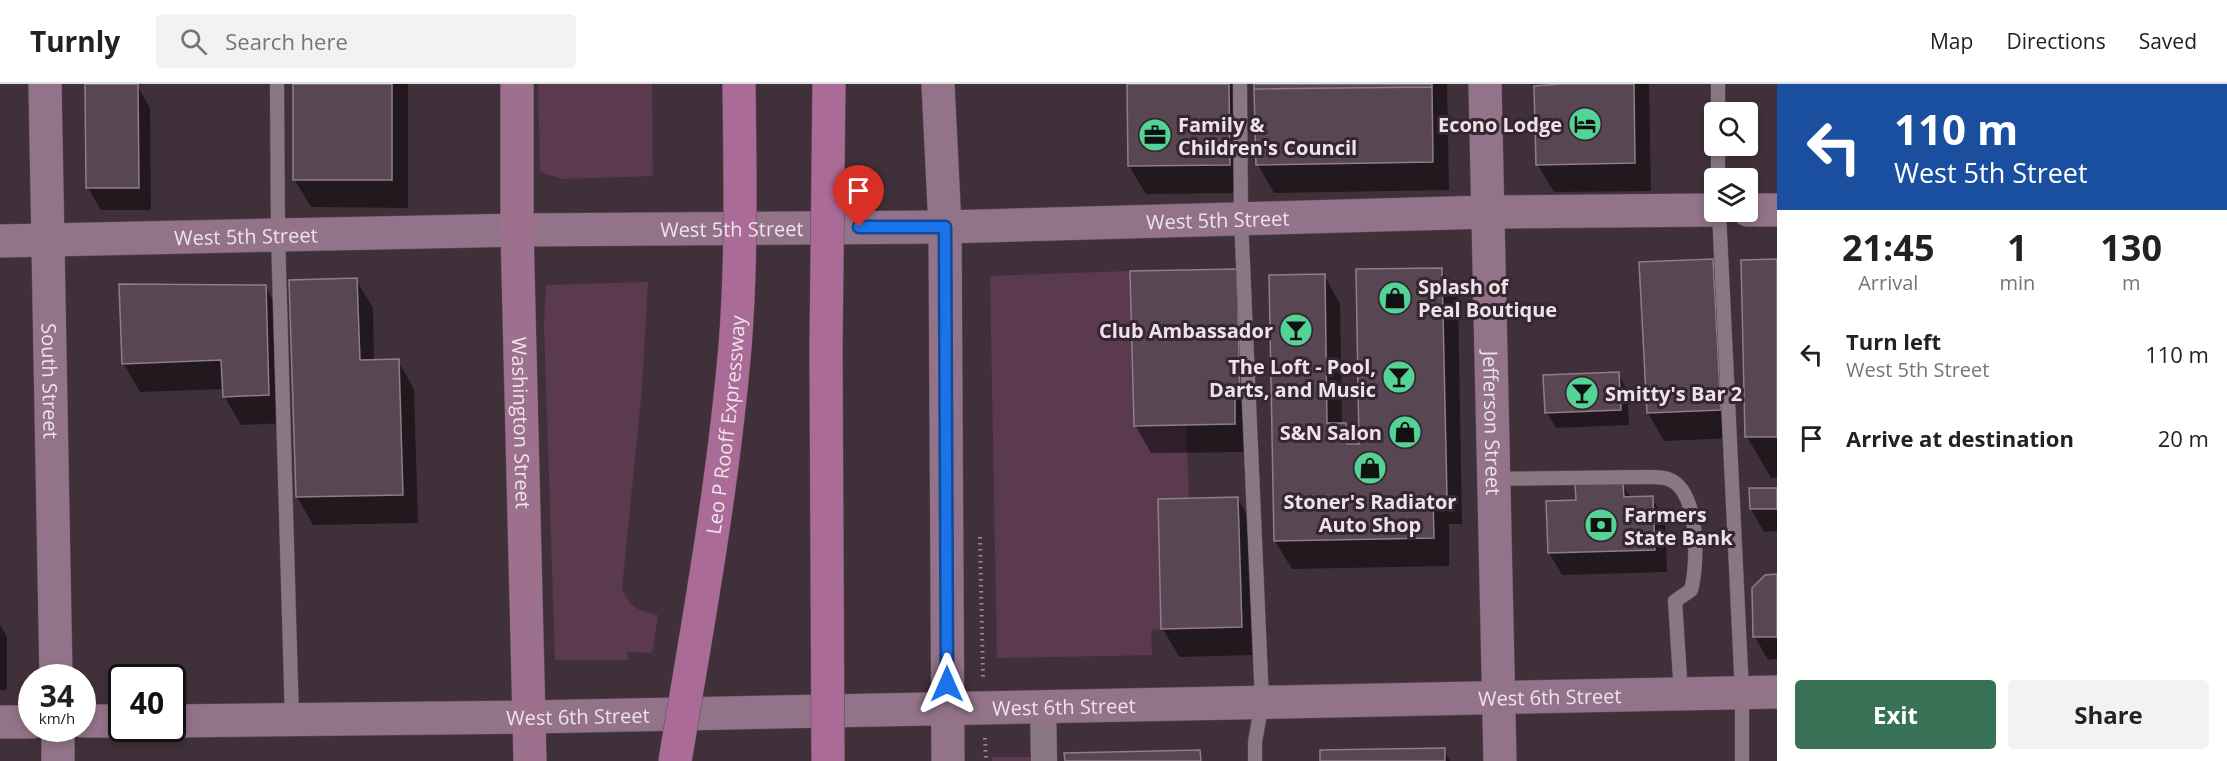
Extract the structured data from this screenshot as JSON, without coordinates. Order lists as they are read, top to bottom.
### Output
{
  "streets": {
    "highway": ["Leo P Rooff Expressway"],
    "main road": [
      "West 5th Street",
      "South Street",
      "Washington Street",
      "Jefferson Street",
      "West 6th Street"
    ]
  },
  "crossings": [
    ["West 5th Street", "South Street"],
    ["West 5th Street", "Washington Street"],
    ["West 5th Street", "Jefferson Street"],
    ["Washington Street", "West 6th Street"],
    ["Jefferson Street", "West 6th Street"]
  ],
  "places": {
    "hotel": ["Econo Lodge"],
    "office": ["Family & Children's Council"],
    "shop": ["Splash of Peal Boutique", "S&N Salon", "Stoner's Radiator Auto Shop"],
    "bar": ["Club Ambassador", "The Loft - Pool, Darts, and Music", "Smitty's Bar 2"],
    "bank": ["Farmers State Bank"]
  },
  "page": {
    "header": "Turnly",
    "search": "Search here",
    "nav": ["Map", "Directions", "Saved"],
    "turn": ["110 m", "West 5th Street"],
    "eta": [
      "21:45",
      "Arrival",
      "1",
      "min",
      "130",
      "m"
    ],
    "list": [
      {
        "name": "Turn left",
        "note": "West 5th Street",
        "value": "110 m"
      },
      {
        "name": "Arrive at destination",
        "value": "20 m"
      }
    ],
    "speed": "34 km/h",
    "limit": "40",
    "buttons": ["Exit", "Share"]
  }
}
